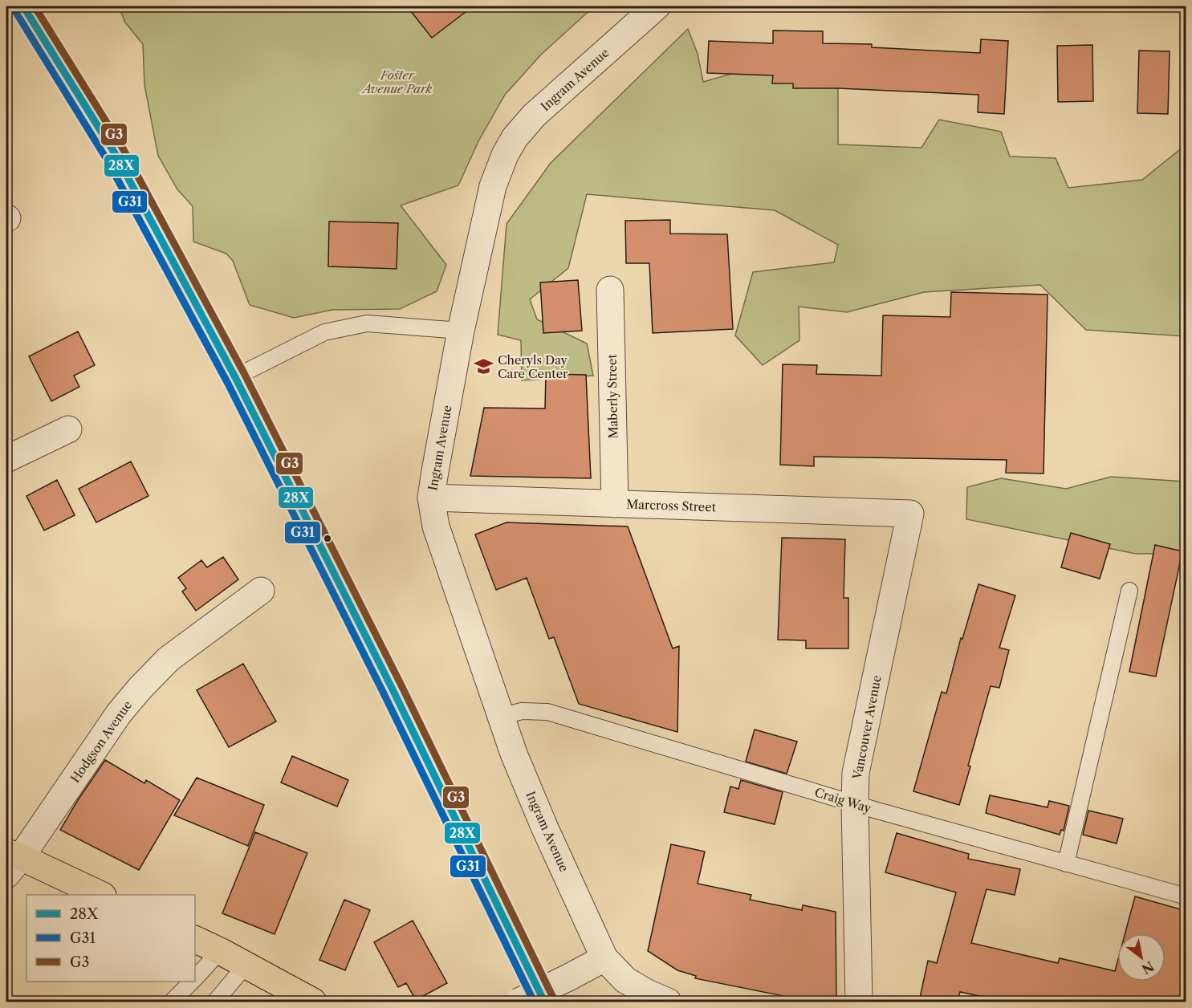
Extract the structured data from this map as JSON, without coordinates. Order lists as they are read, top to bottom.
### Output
{
  "streets": {
    "street": [
      "Ingram Avenue",
      "Maberly Street",
      "Marcross Street",
      "Vancouver Avenue",
      "Hodgson Avenue"
    ],
    "lane": ["Craig Way"]
  },
  "crossings": [
    ["Ingram Avenue", "Marcross Street"],
    ["Ingram Avenue", "Craig Way"],
    ["Maberly Street", "Marcross Street"],
    ["Marcross Street", "Vancouver Avenue"],
    ["Vancouver Avenue", "Craig Way"]
  ],
  "parks": ["Foster Avenue Park"],
  "places": {
    "school or university": ["Cheryls Day Care Center"]
  },
  "lines": ["transit line 28X", "transit line G3", "transit line G31"],
  "legend": ["28X", "G31", "G3"],
  "north": "bottom right"
}
